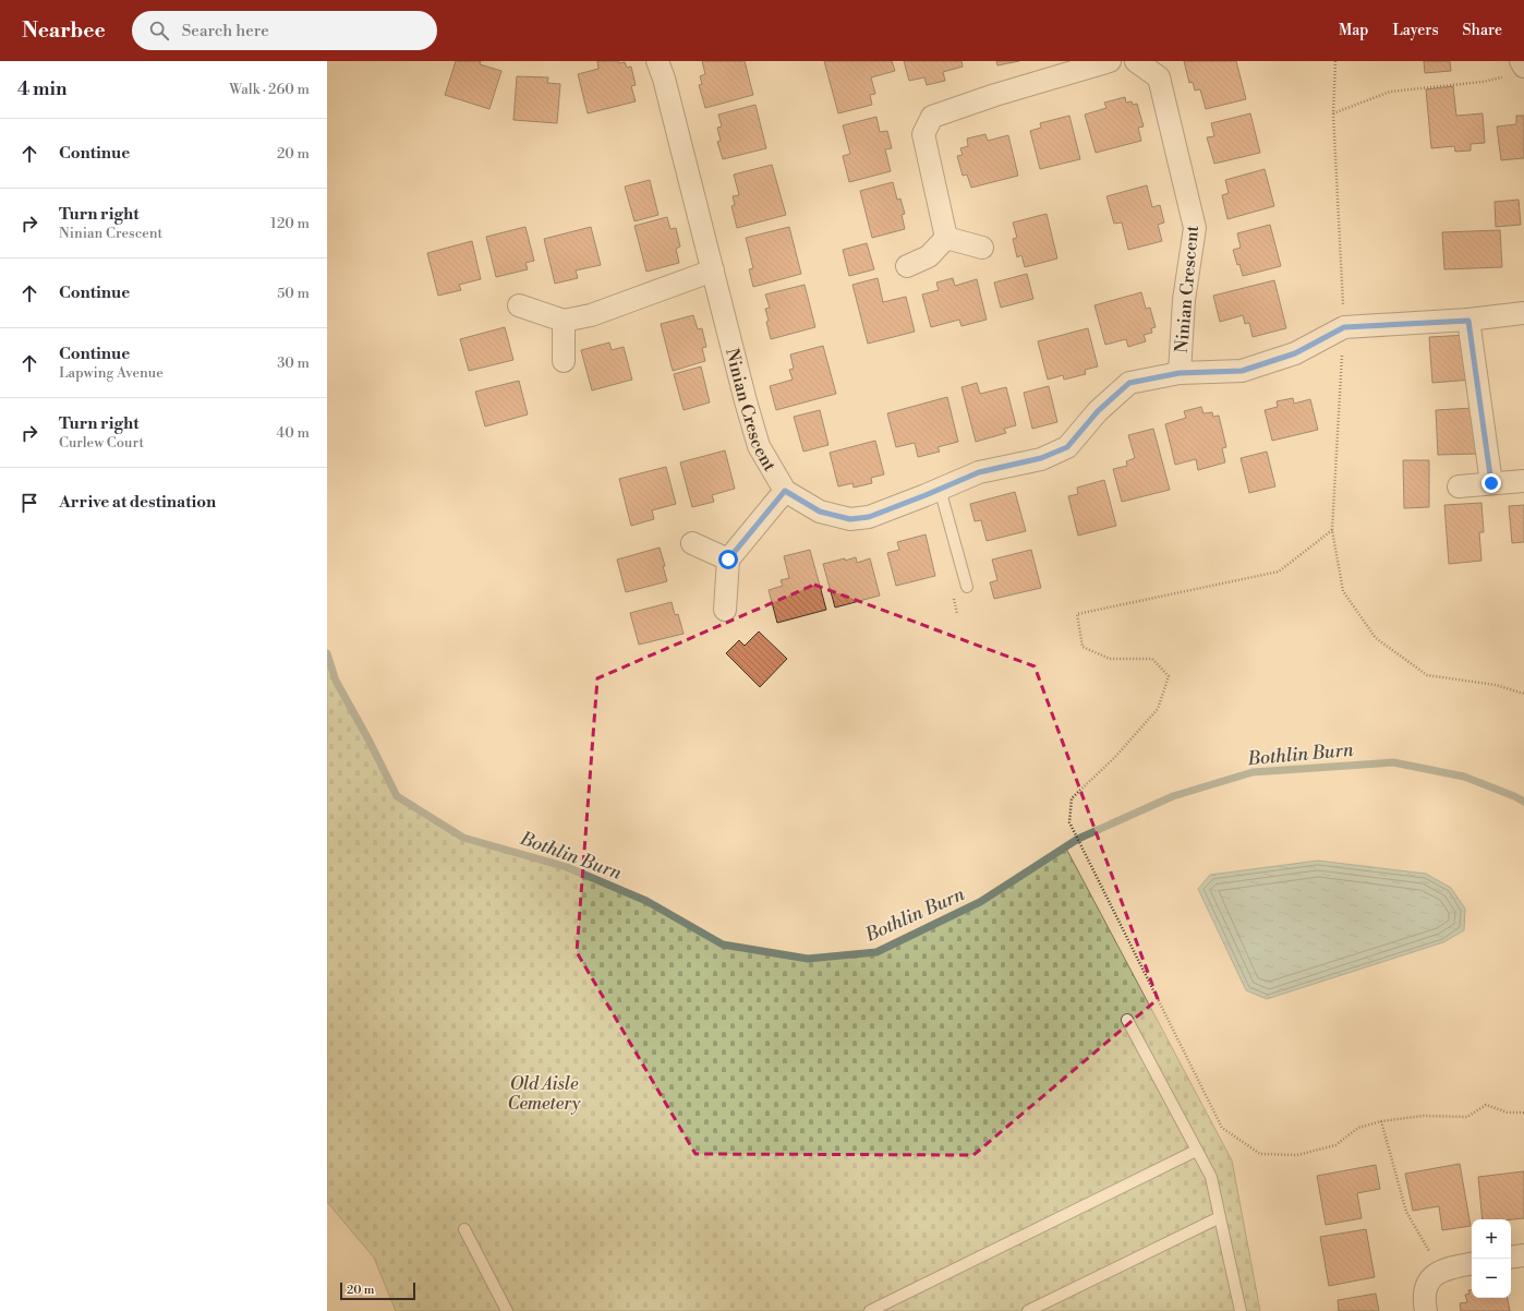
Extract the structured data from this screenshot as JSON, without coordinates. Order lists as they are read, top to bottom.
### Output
{
  "streets": {
    "street": ["Ninian Crescent"]
  },
  "water": ["Bothlin Burn"],
  "parks": ["Old Aisle Cemetery"],
  "scale_bar": "20 m",
  "page": {
    "header": "Nearbee",
    "search": "Search here",
    "nav": ["Map", "Layers", "Share"],
    "heading": ["4 min", "Walk · 260 m"],
    "list": [
      ["Continue", "20 m"],
      ["Turn right", "Ninian Crescent", "120 m"],
      ["Continue", "50 m"],
      ["Continue", "Lapwing Avenue", "30 m"],
      ["Turn right", "Curlew Court", "40 m"],
      "Arrive at destination"
    ],
    "map_buttons": ["+", "−"],
    "scale": "20 m"
  }
}
